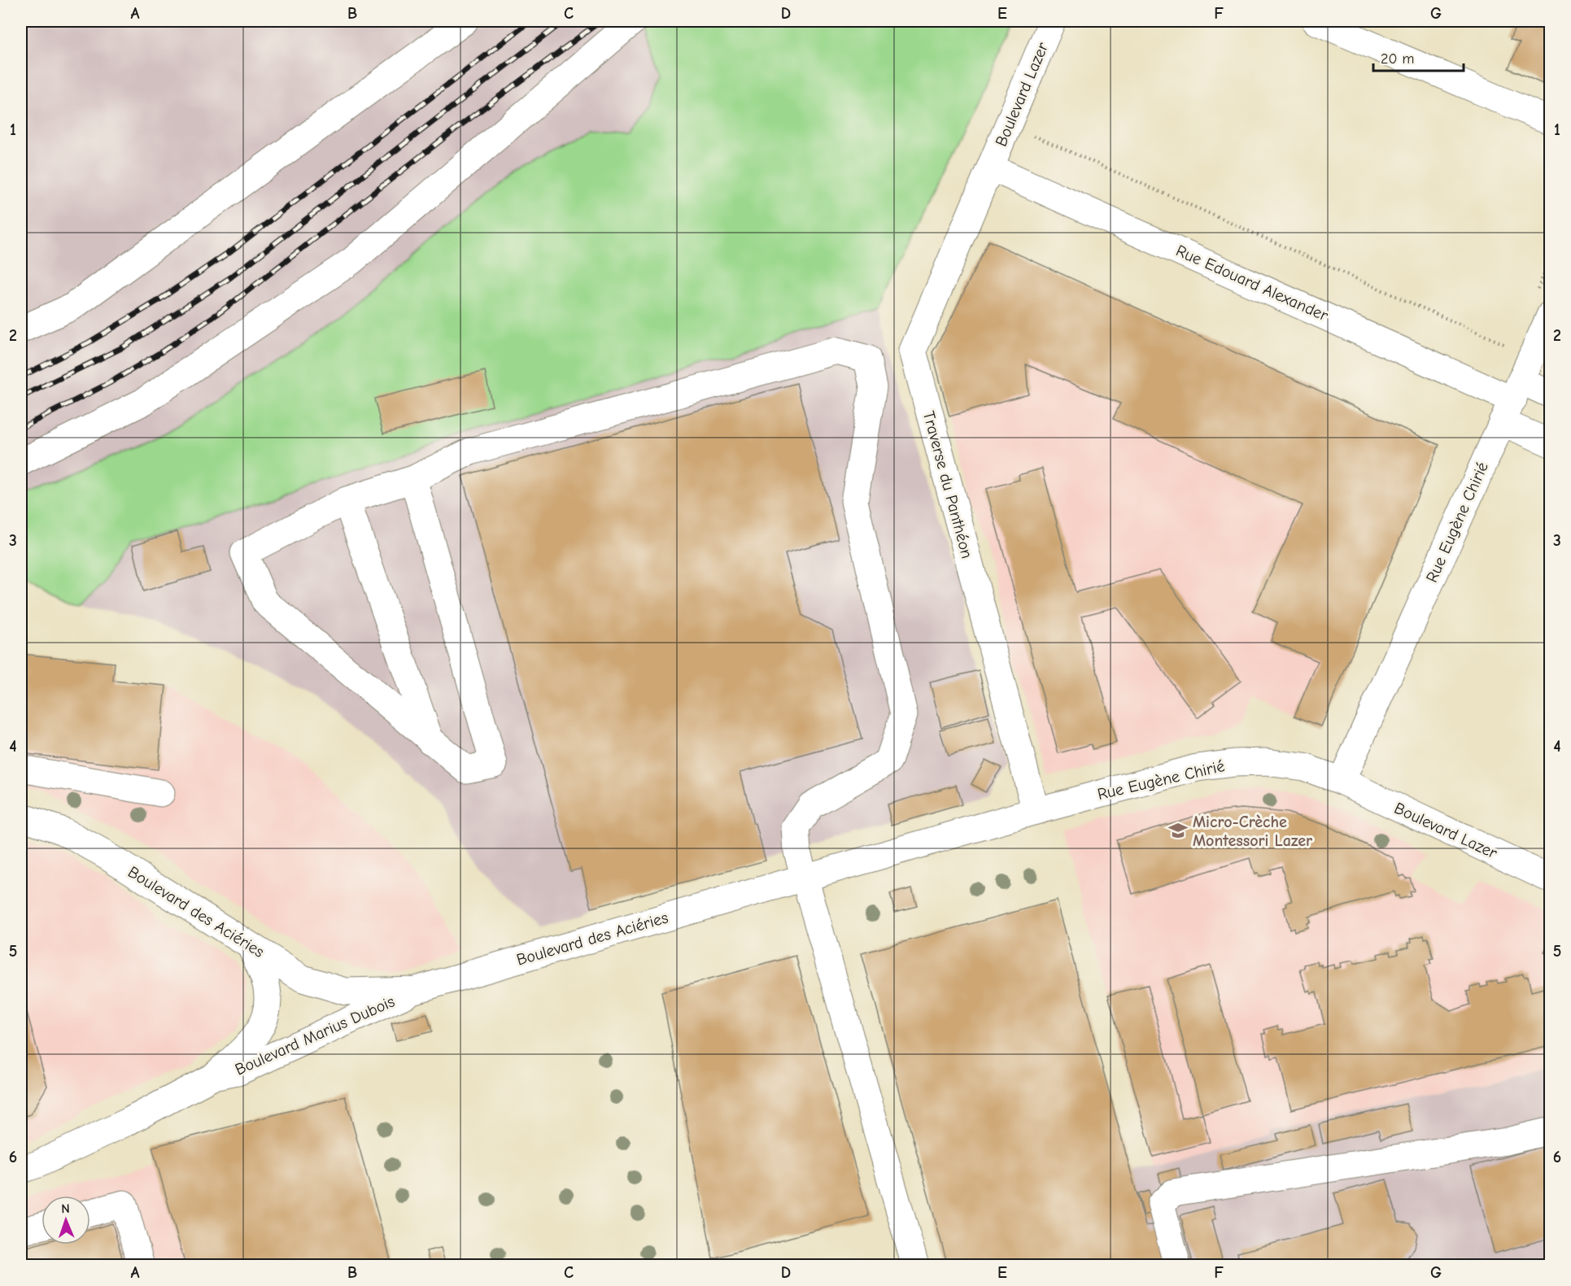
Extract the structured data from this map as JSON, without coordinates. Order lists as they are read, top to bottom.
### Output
{
  "streets": {
    "street": [
      "Boulevard Lazer",
      "Rue Edouard Alexander",
      "Traverse du Panthéon",
      "Rue Eugène Chirié",
      "Boulevard des Aciéries",
      "Boulevard Marius Dubois"
    ]
  },
  "crossings": [
    ["Boulevard Lazer", "Rue Edouard Alexander"],
    ["Boulevard Lazer", "Traverse du Panthéon"],
    ["Boulevard Lazer", "Rue Eugène Chirié"],
    ["Rue Edouard Alexander", "Traverse du Panthéon"],
    ["Rue Edouard Alexander", "Rue Eugène Chirié"],
    ["Traverse du Panthéon", "Rue Eugène Chirié"],
    ["Rue Eugène Chirié", "Boulevard des Aciéries"],
    ["Boulevard des Aciéries", "Boulevard Marius Dubois"]
  ],
  "places": {
    "school or university": ["Micro-Crèche Montessori Lazer"]
  },
  "scale_bar": "20 m",
  "north": "top",
  "grid": {
    "columns": [
      "A",
      "B",
      "C",
      "D",
      "E",
      "F",
      "G"
    ],
    "rows": [
      "1",
      "2",
      "3",
      "4",
      "5",
      "6"
    ]
  }
}
